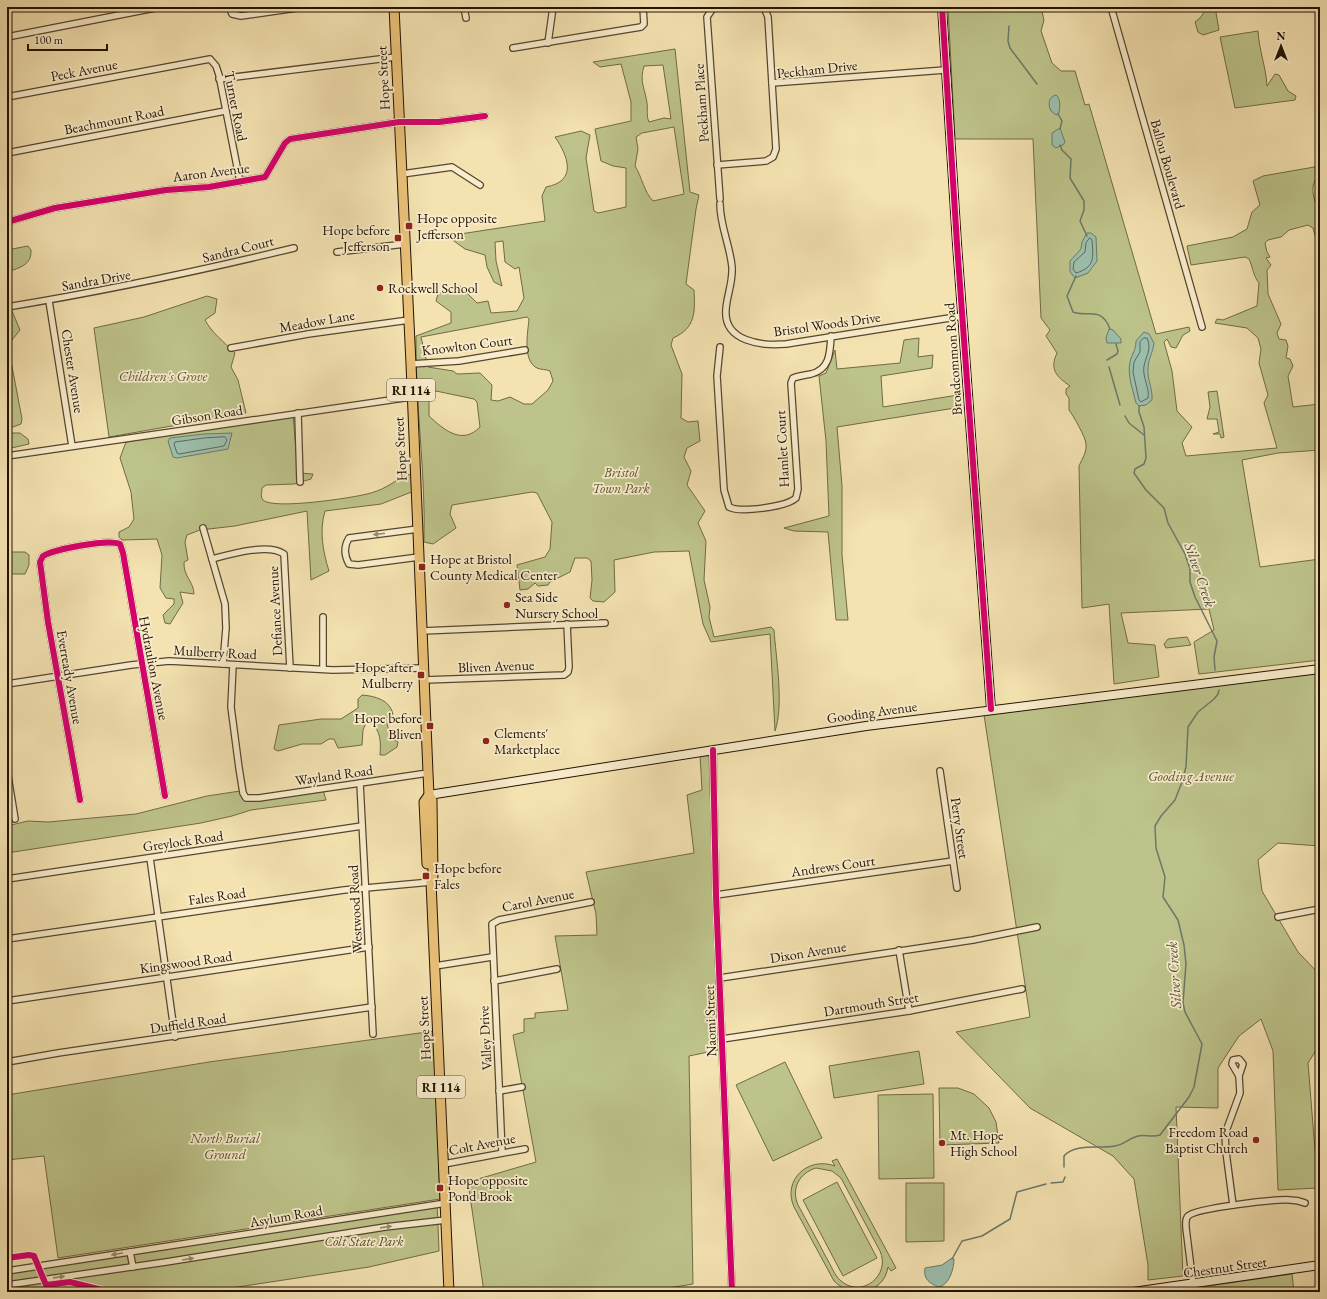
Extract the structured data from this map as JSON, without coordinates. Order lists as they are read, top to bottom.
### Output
{
  "streets": {
    "main road": [
      "Hope Street",
      "Broadcommon Road",
      "RI 114",
      "Gooding Avenue",
      "Chestnut Street"
    ],
    "street": [
      "Peckham Drive",
      "Peck Avenue",
      "Peckham Place",
      "Turner Road",
      "Beachmount Road",
      "Ballou Boulevard",
      "Aaron Avenue",
      "Sandra Court",
      "Sandra Drive",
      "Meadow Lane",
      "Bristol Woods Drive",
      "Knowlton Court",
      "Chester Avenue",
      "Gibson Road",
      "Hamlet Court",
      "Defiance Avenue",
      "Mulberry Road",
      "Bliven Avenue",
      "Hydraulion Avenue",
      "Everready Avenue",
      "Wayland Road",
      "Perry Street",
      "Greylock Road",
      "Andrews Court",
      "Fales Road",
      "Carol Avenue",
      "Westwood Road",
      "Dixon Avenue",
      "Kingswood Road",
      "Dartmouth Street",
      "Naomi Street",
      "Duffield Road",
      "Valley Drive",
      "Colt Avenue",
      "Asylum Road"
    ]
  },
  "crossings": [
    ["Peckham Drive", "Peckham Place"],
    ["Peckham Drive", "Broadcommon Road"],
    ["Peck Avenue", "Turner Road"],
    ["Hope Street", "Aaron Avenue"],
    ["Hope Street", "Meadow Lane"],
    ["Hope Street", "Knowlton Court"],
    ["Hope Street", "Gibson Road"],
    ["Hope Street", "Mulberry Road"],
    ["Hope Street", "Bliven Avenue"],
    ["Hope Street", "Gooding Avenue"],
    ["Hope Street", "Wayland Road"],
    ["Hope Street", "Fales Road"],
    ["Hope Street", "Colt Avenue"],
    ["Hope Street", "Asylum Road"],
    ["Peckham Place", "Bristol Woods Drive"],
    ["Turner Road", "Beachmount Road"],
    ["Turner Road", "Aaron Avenue"],
    ["Sandra Court", "Sandra Drive"],
    ["Sandra Drive", "Chester Avenue"],
    ["Bristol Woods Drive", "Broadcommon Road"],
    ["Bristol Woods Drive", "Hamlet Court"],
    ["Broadcommon Road", "Gooding Avenue"],
    ["Chester Avenue", "Gibson Road"],
    ["Defiance Avenue", "Mulberry Road"],
    ["Mulberry Road", "Hydraulion Avenue"],
    ["Mulberry Road", "Everready Avenue"],
    ["Mulberry Road", "Wayland Road"],
    ["Hydraulion Avenue", "Everready Avenue"],
    ["Gooding Avenue", "Naomi Street"],
    ["Wayland Road", "Westwood Road"],
    ["Perry Street", "Andrews Court"],
    ["Greylock Road", "Westwood Road"],
    ["Andrews Court", "Naomi Street"],
    ["Fales Road", "Westwood Road"],
    ["Carol Avenue", "Valley Drive"],
    ["Westwood Road", "Kingswood Road"],
    ["Westwood Road", "Duffield Road"],
    ["Dixon Avenue", "Naomi Street"],
    ["Dartmouth Street", "Naomi Street"],
    ["Valley Drive", "Colt Avenue"]
  ],
  "water": ["Silver Creek"],
  "parks": [
    "Children's Grove",
    "Bristol Town Park",
    "Gooding Avenue",
    "North Burial Ground",
    "Colt State Park"
  ],
  "places": {
    "transit": [
      "Hope opposite Jefferson",
      "Hope before Jefferson",
      "Hope at Bristol County Medical Center",
      "Hope after Mulberry",
      "Hope before Bliven",
      "Hope before Fales",
      "Hope opposite Pond Brook"
    ],
    "other": [
      "Rockwell School",
      "Sea Side Nursery School",
      "Clements' Marketplace",
      "Freedom Road Baptist Church",
      "Mt. Hope High School"
    ]
  },
  "scale_bar": "100 m",
  "north": "top"
}
